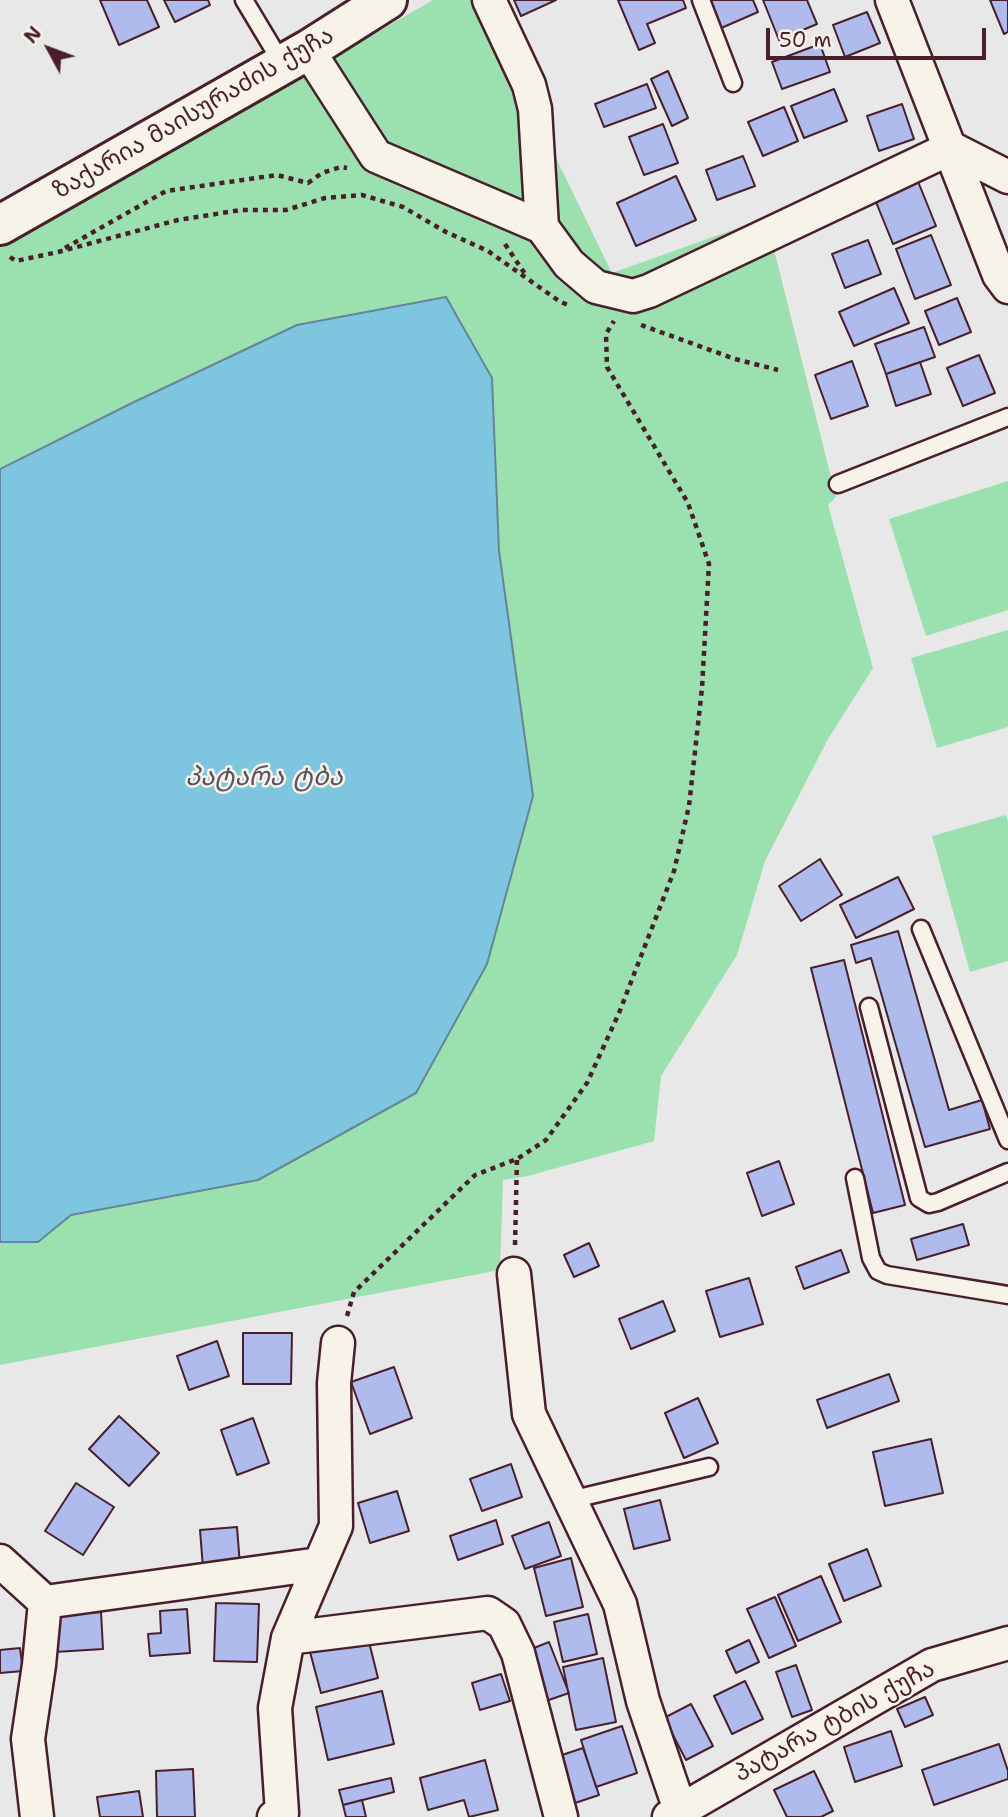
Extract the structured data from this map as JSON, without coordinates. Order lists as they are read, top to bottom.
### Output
{
  "streets": {
    "street": ["ზაქარია მაისურაძის ქუჩა", "პატარა ტბის ქუჩა"]
  },
  "water": ["პატარა ტბა"],
  "scale_bar": "50 m",
  "north": "top left"
}
